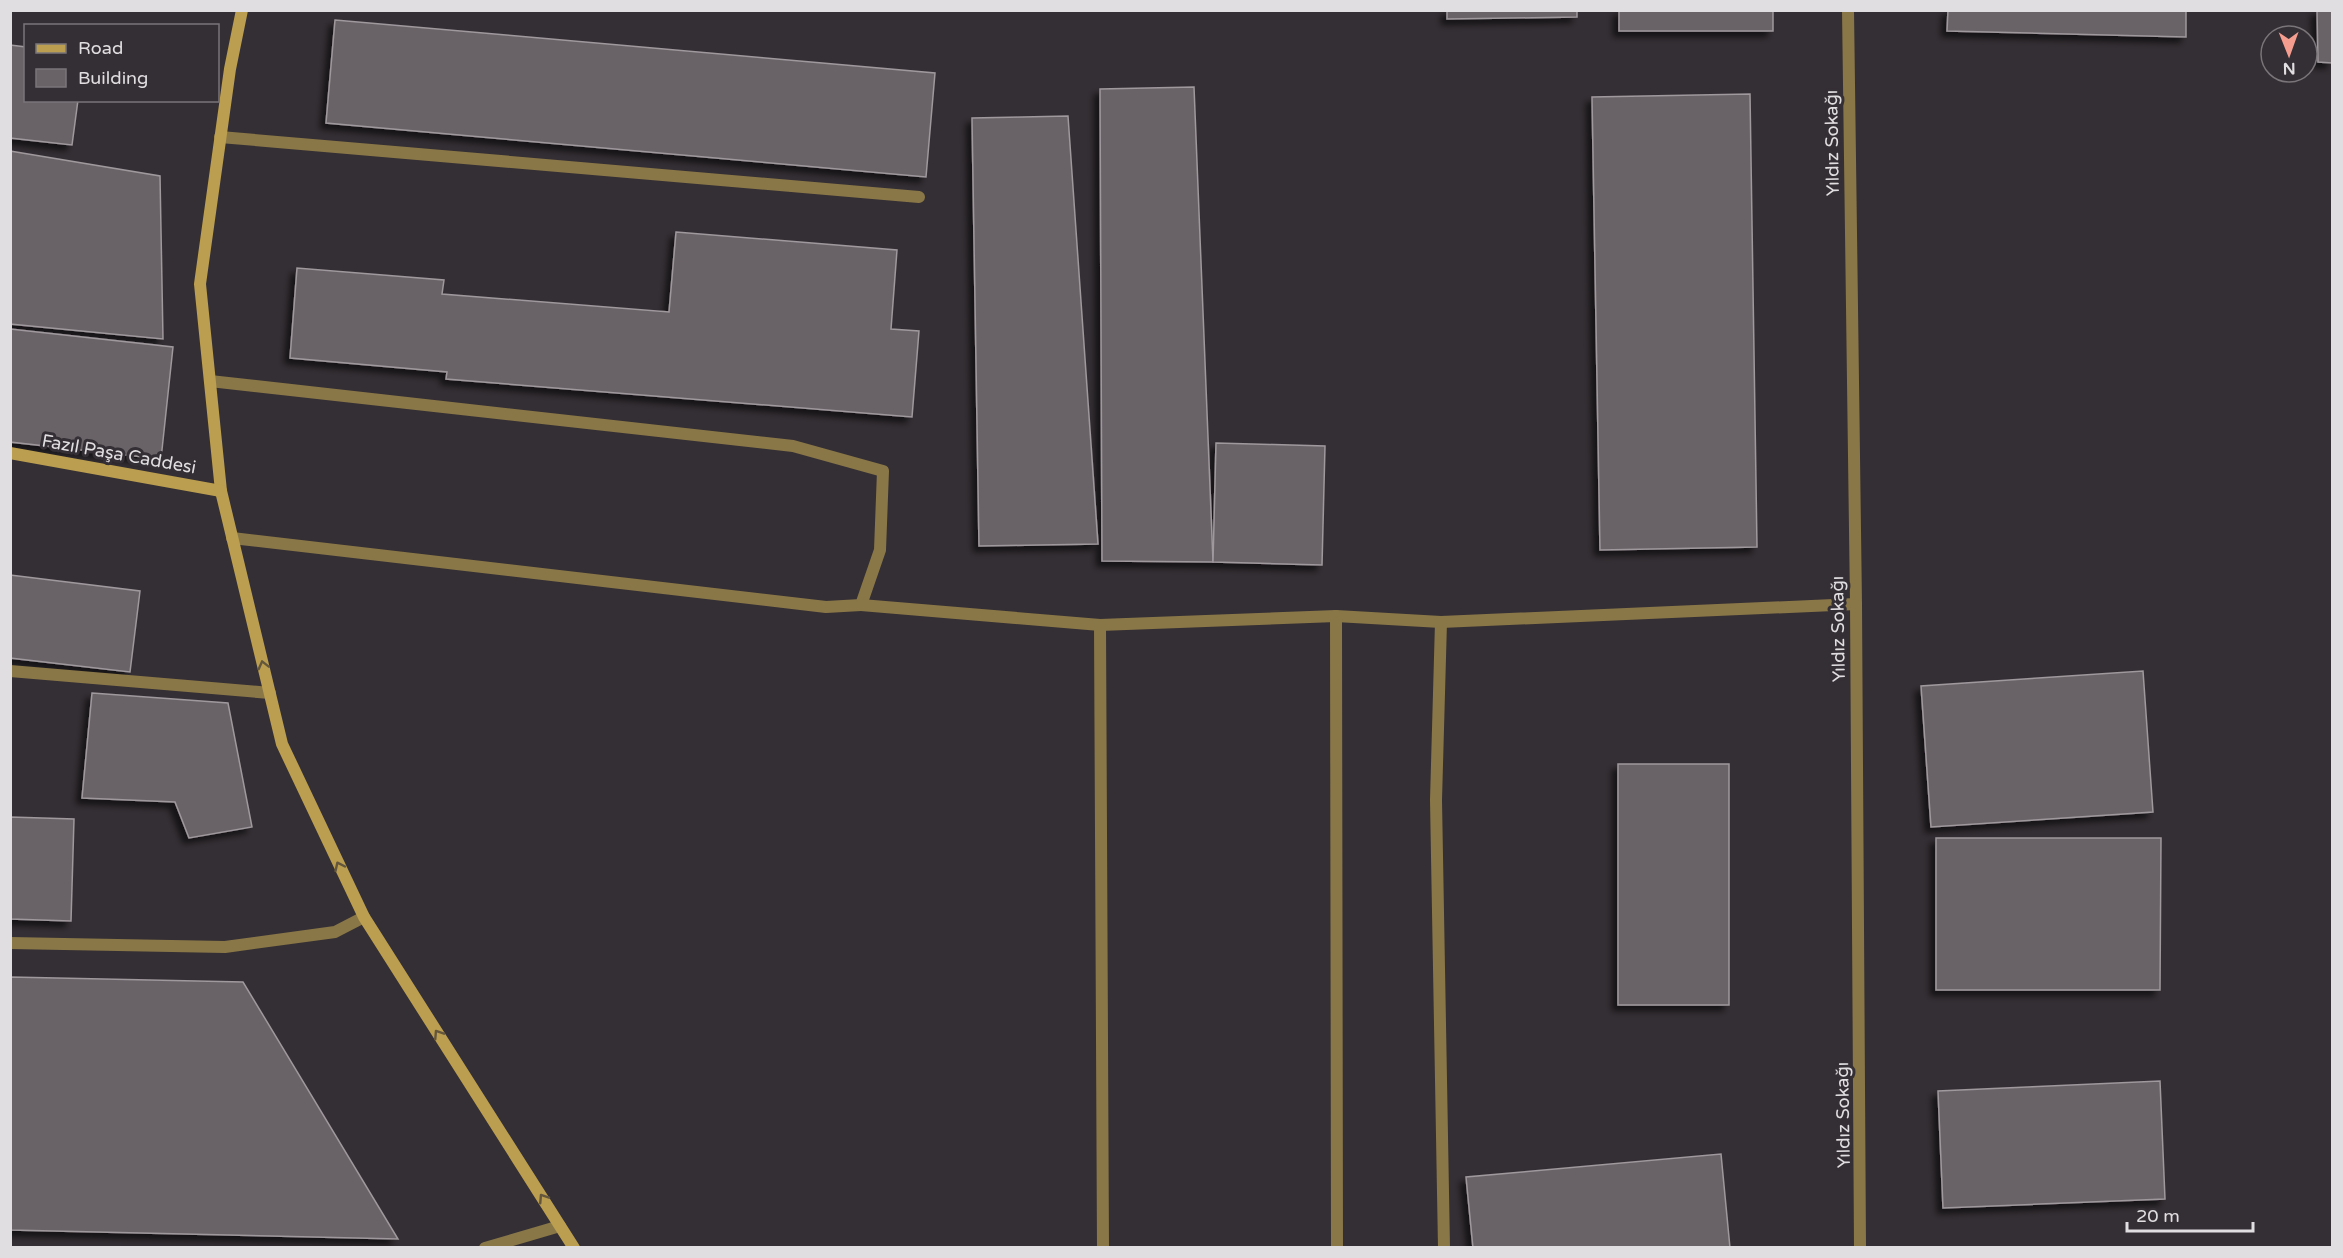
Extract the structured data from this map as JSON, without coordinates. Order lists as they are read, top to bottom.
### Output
{
  "streets": {
    "main road": ["Fazıl Paşa Caddesi"],
    "street": ["Yıldız Sokağı"]
  },
  "legend": ["Road", "Building"],
  "scale_bar": "20 m",
  "north": "bottom"
}
